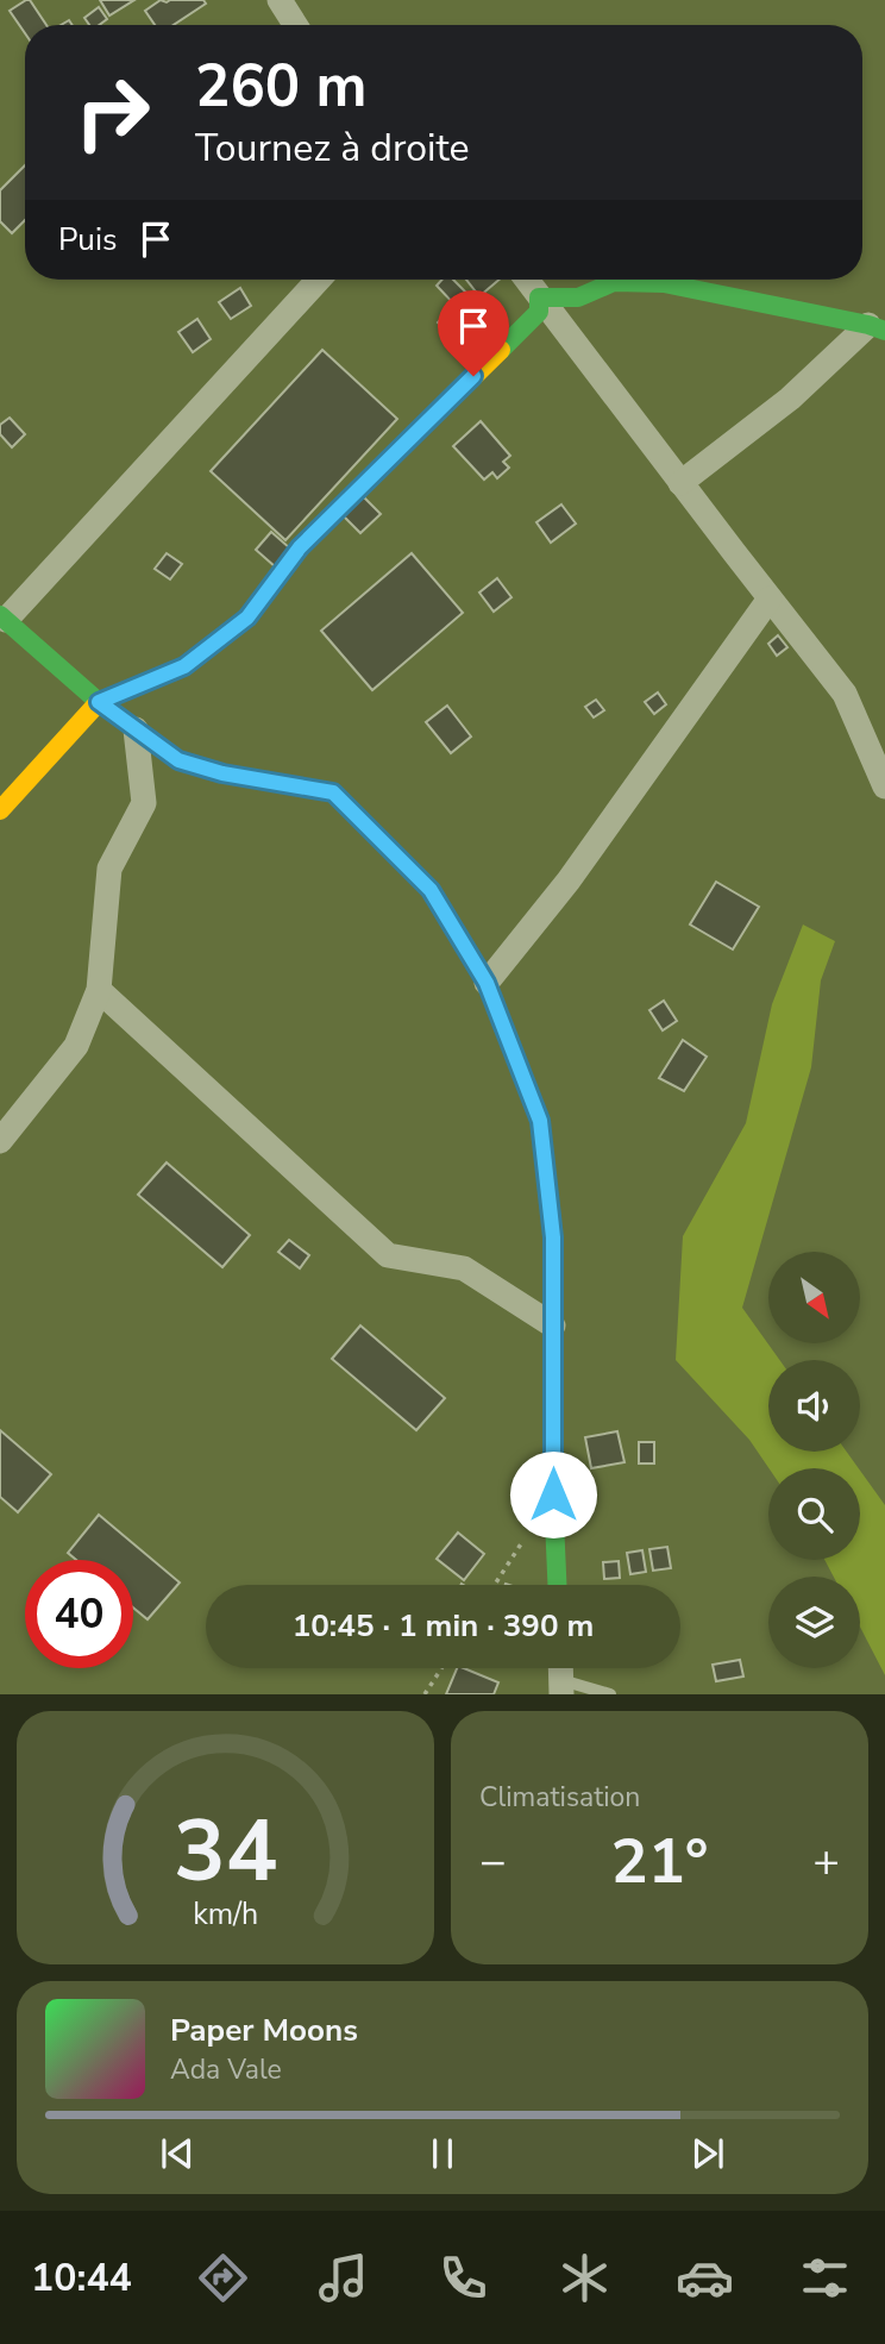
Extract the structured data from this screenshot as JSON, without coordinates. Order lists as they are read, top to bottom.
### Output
{
  "north": "bottom right",
  "page": {
    "turn": ["260 m", "Tournez à droite"],
    "then": "Puis",
    "limit": "40",
    "trip": "10:45 · 1 min · 390 m",
    "tile": "Climatisation",
    "heat": ["−", "21°", "+"],
    "song": ["Paper Moons", "Ada Vale"],
    "tabs": "10:44",
    "gauge": ["34", "km/h"]
  }
}
